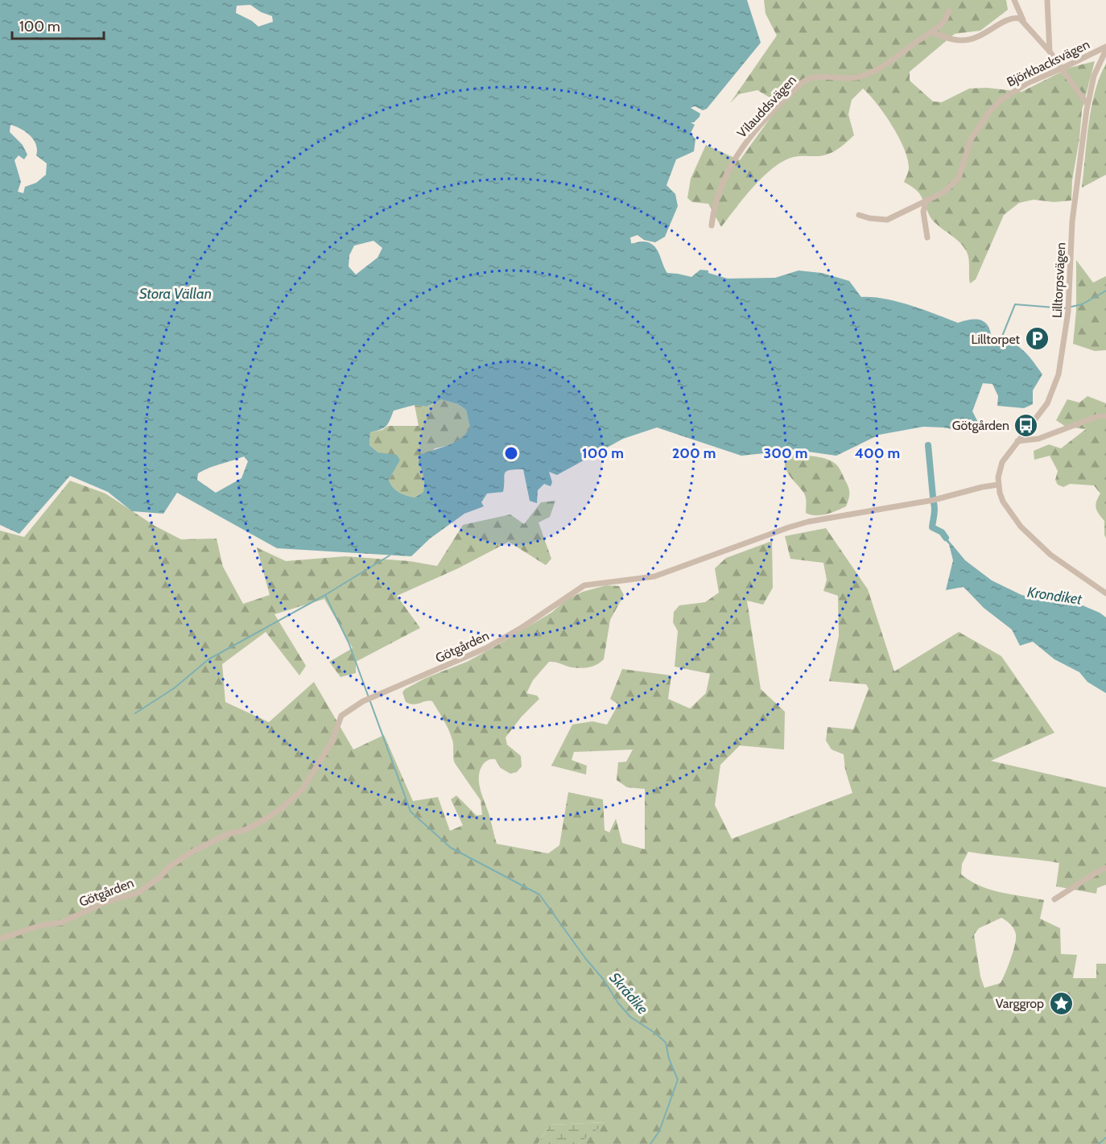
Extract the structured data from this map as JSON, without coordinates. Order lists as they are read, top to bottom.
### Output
{
  "streets": {
    "street": [
      "Björkbacksvägen",
      "Vilauddsvägen",
      "Lilltorpsvägen",
      "Götgården"
    ]
  },
  "crossings": [
    ["Lilltorpsvägen", "Götgården"]
  ],
  "water": ["Stora Vällan", "Krondiket", "Skrådike"],
  "places": {
    "parking": ["Lilltorpet"],
    "bus stop": ["Götgården"],
    "place": ["Varggrop"]
  },
  "scale_bar": "100 m",
  "rings": [
    "100 m",
    "200 m",
    "300 m",
    "400 m"
  ]
}
